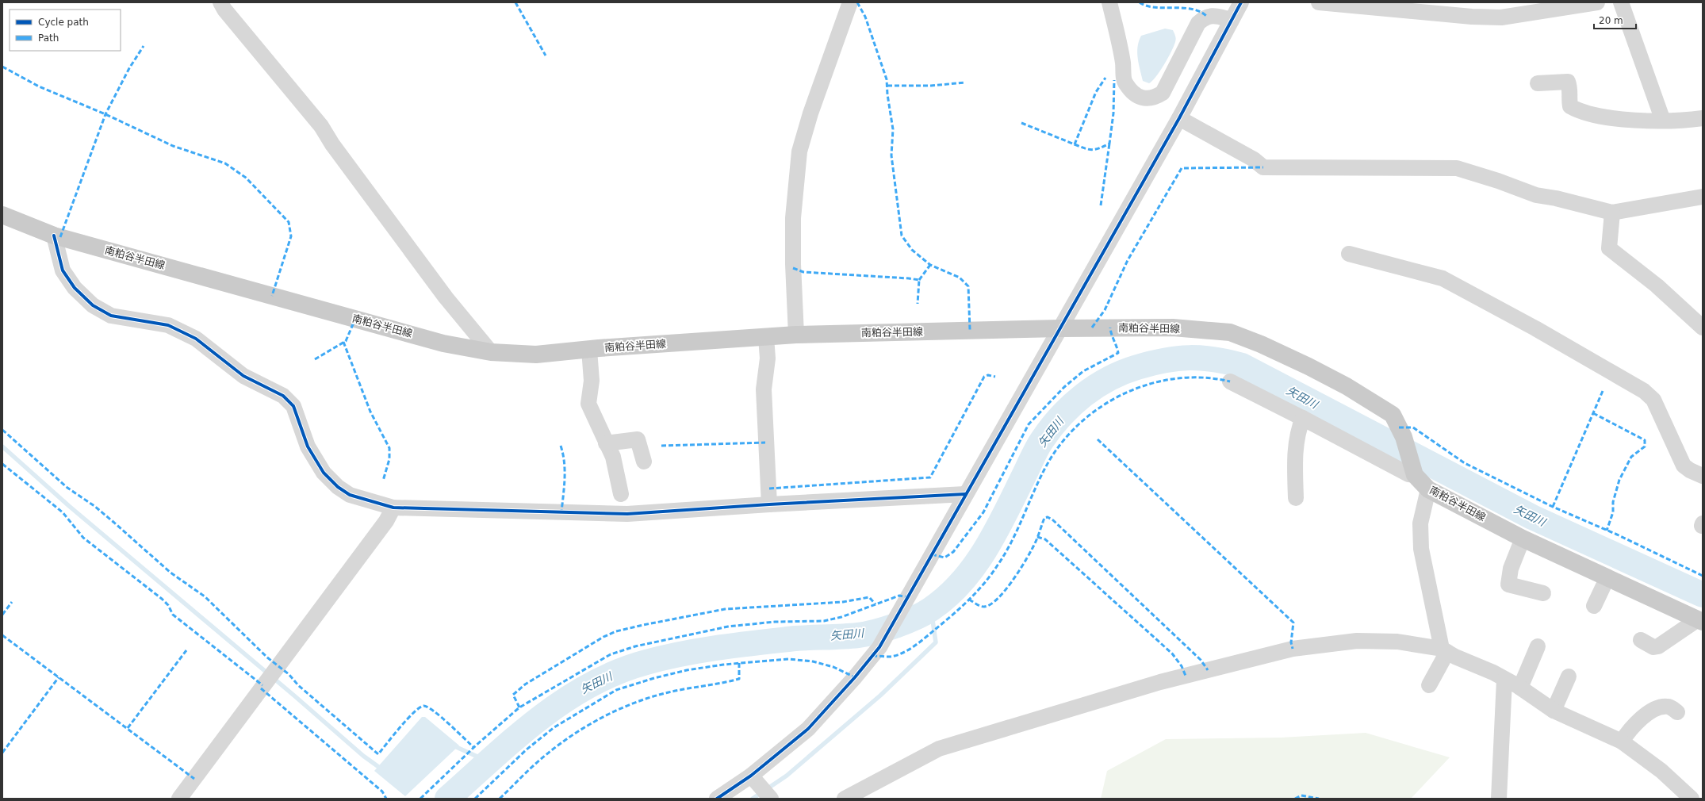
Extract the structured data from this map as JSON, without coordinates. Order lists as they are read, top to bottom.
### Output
{
  "streets": {
    "main road": ["南粕谷半田線"]
  },
  "water": ["矢田川"],
  "legend": ["Cycle path", "Path"],
  "scale_bar": "20 m"
}
